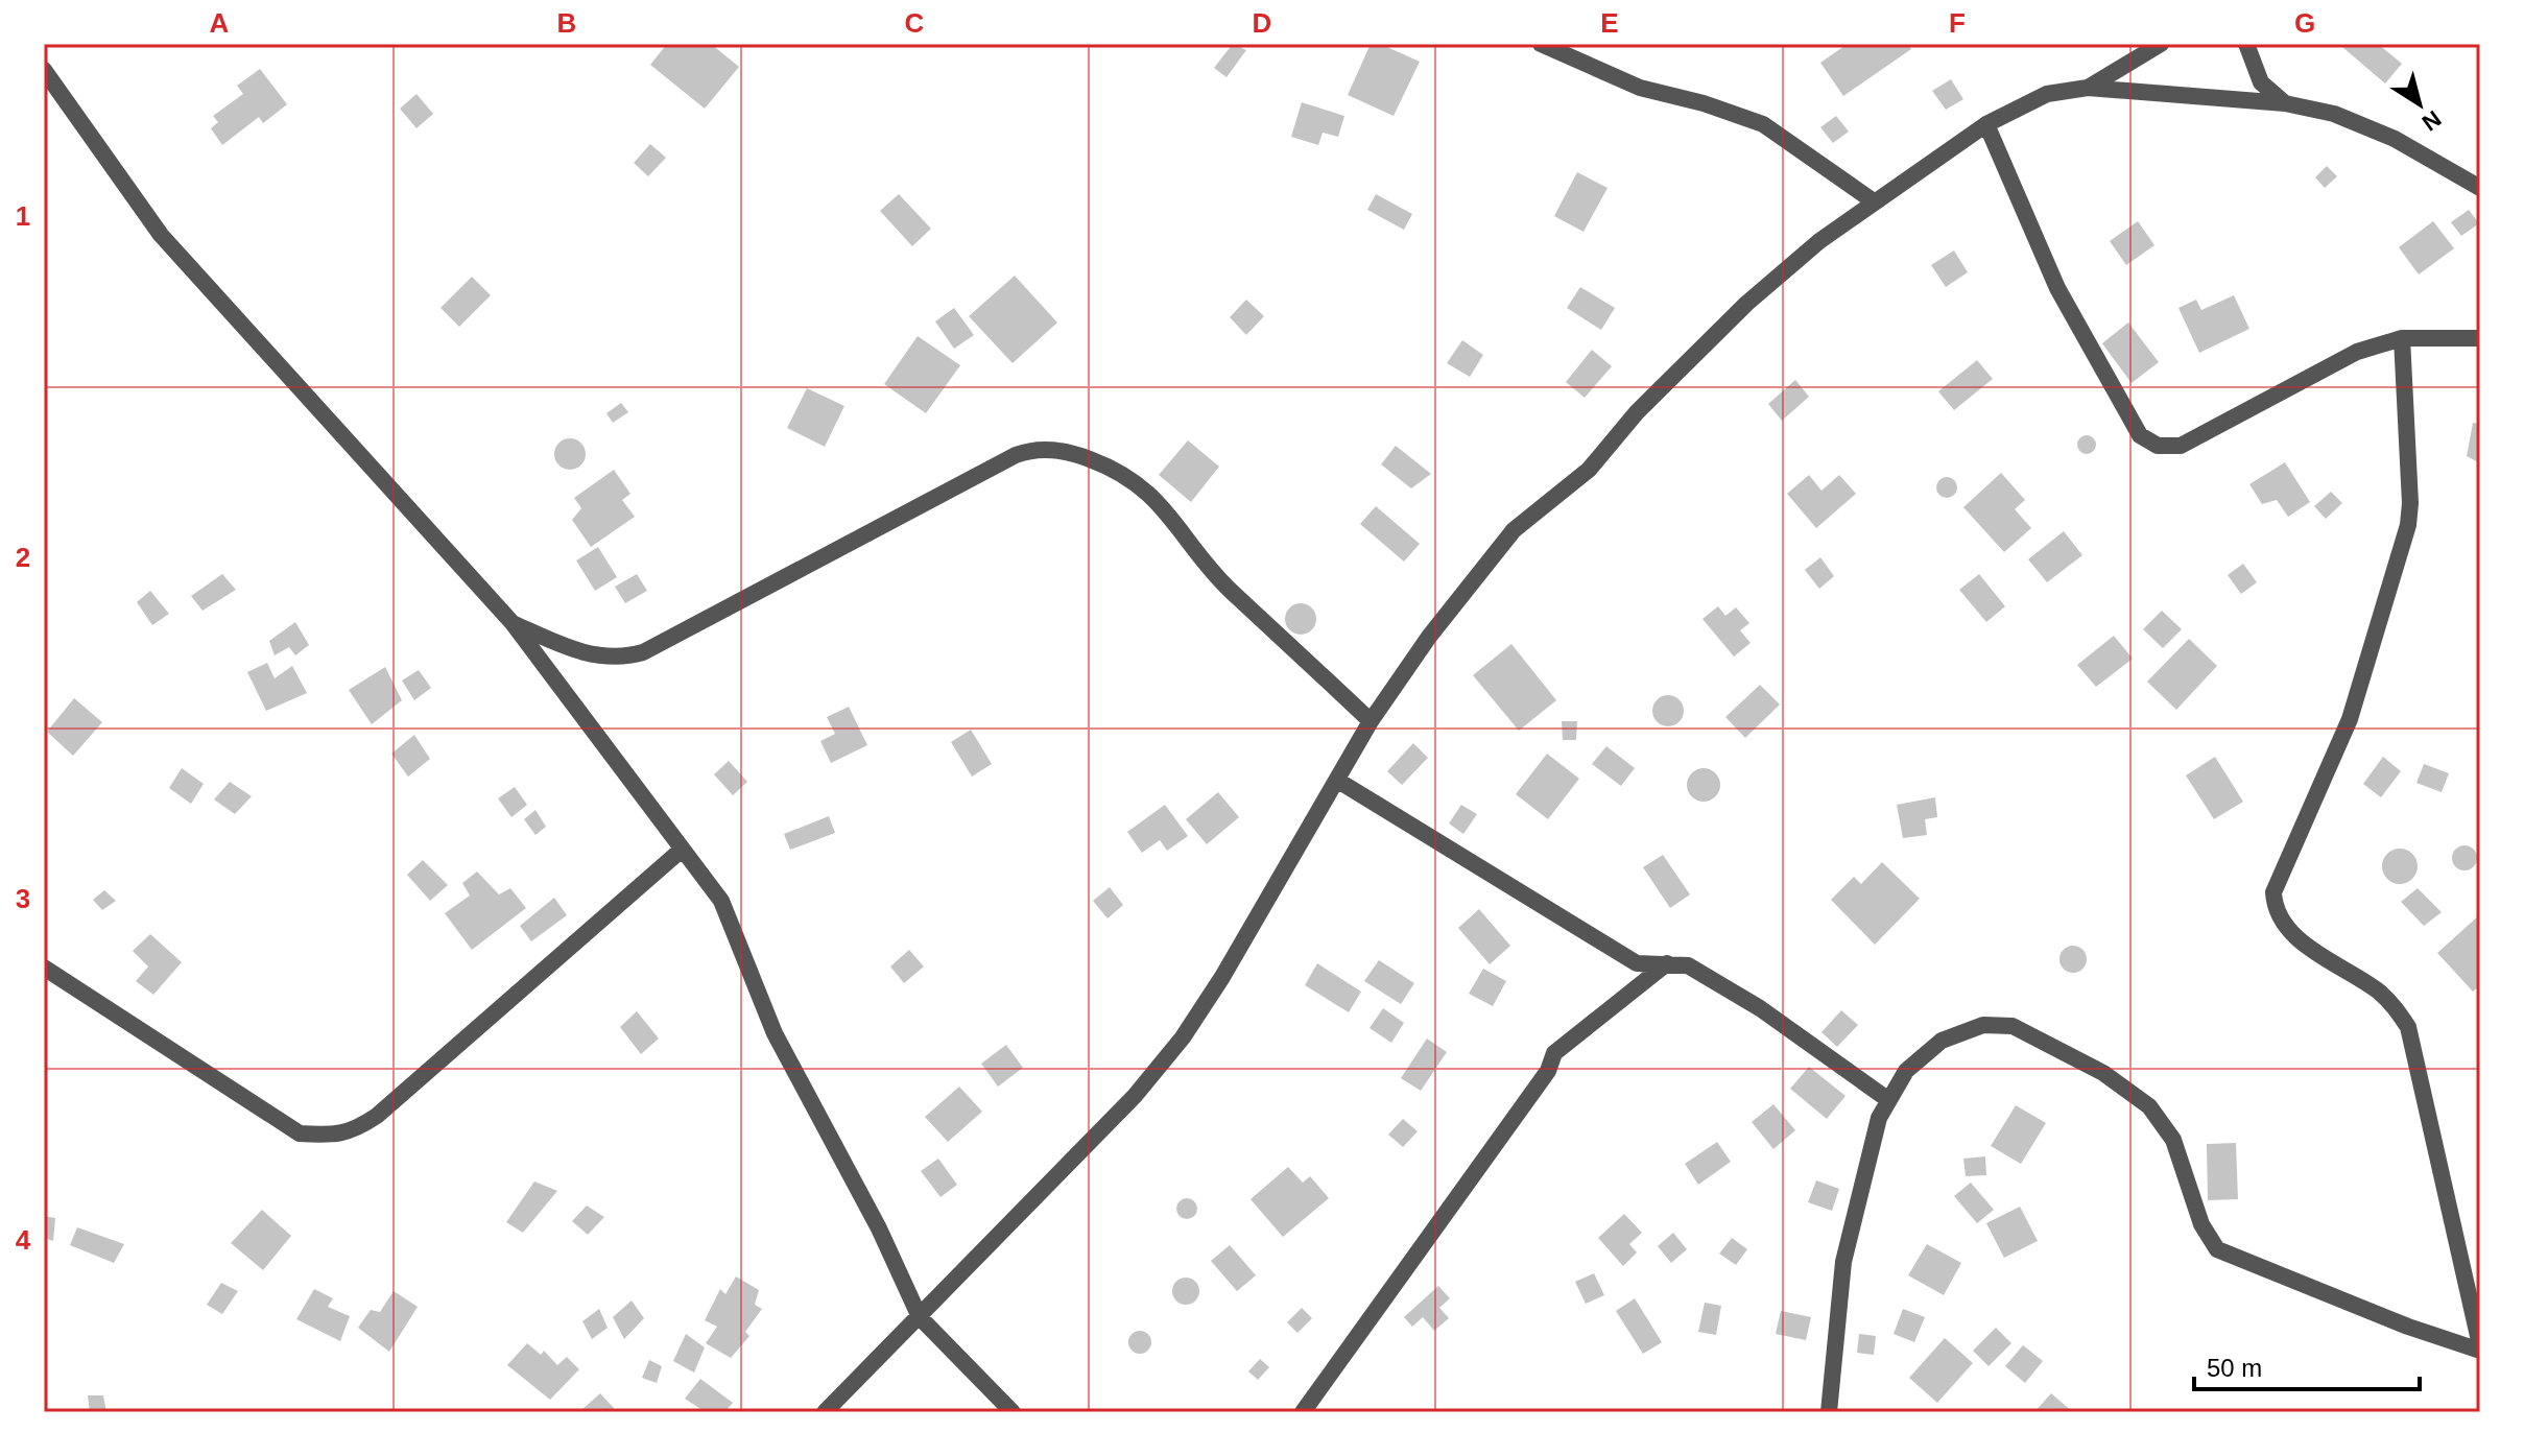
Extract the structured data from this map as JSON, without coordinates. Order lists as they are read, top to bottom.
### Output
{
  "scale_bar": "50 m",
  "north": "bottom right",
  "grid": {
    "columns": [
      "A",
      "B",
      "C",
      "D",
      "E",
      "F",
      "G"
    ],
    "rows": [
      "1",
      "2",
      "3",
      "4"
    ]
  }
}
